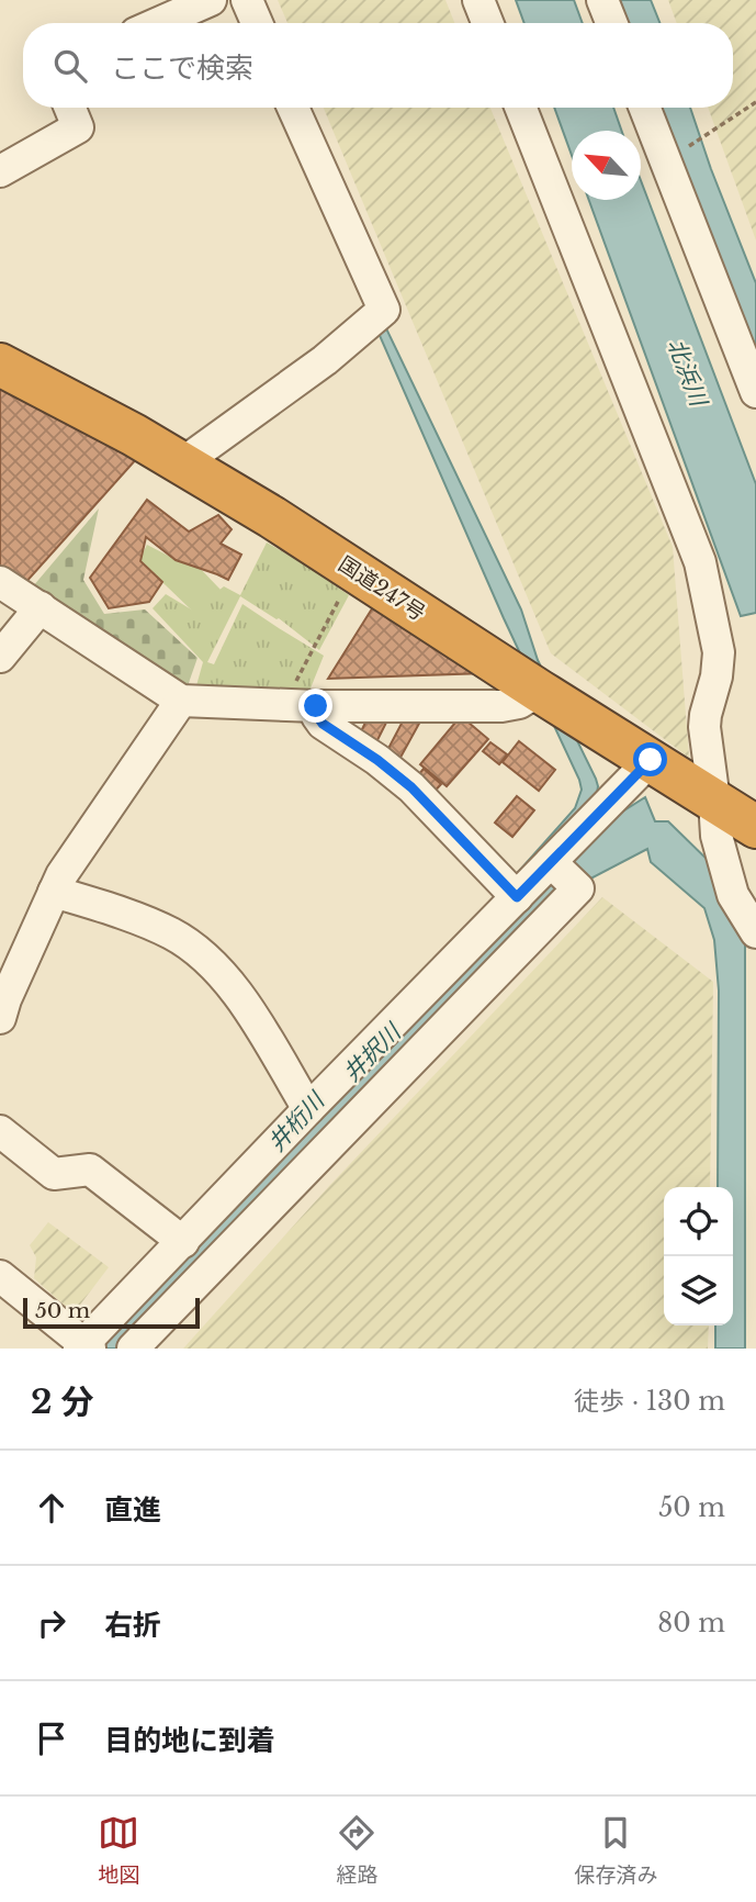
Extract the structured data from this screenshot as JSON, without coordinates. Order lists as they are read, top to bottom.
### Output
{
  "streets": {
    "highway": ["国道247号"]
  },
  "water": ["北浜川", "井択川", "井桁川"],
  "scale_bar": "50 m",
  "north": "top left",
  "page": {
    "search": "ここで検索",
    "scale": "50 m",
    "heading": ["2 分", "徒歩 · 130 m"],
    "list": [
      ["直進", "50 m"],
      ["右折", "80 m"],
      "目的地に到着"
    ],
    "nav": ["地図", "経路", "保存済み"]
  }
}
